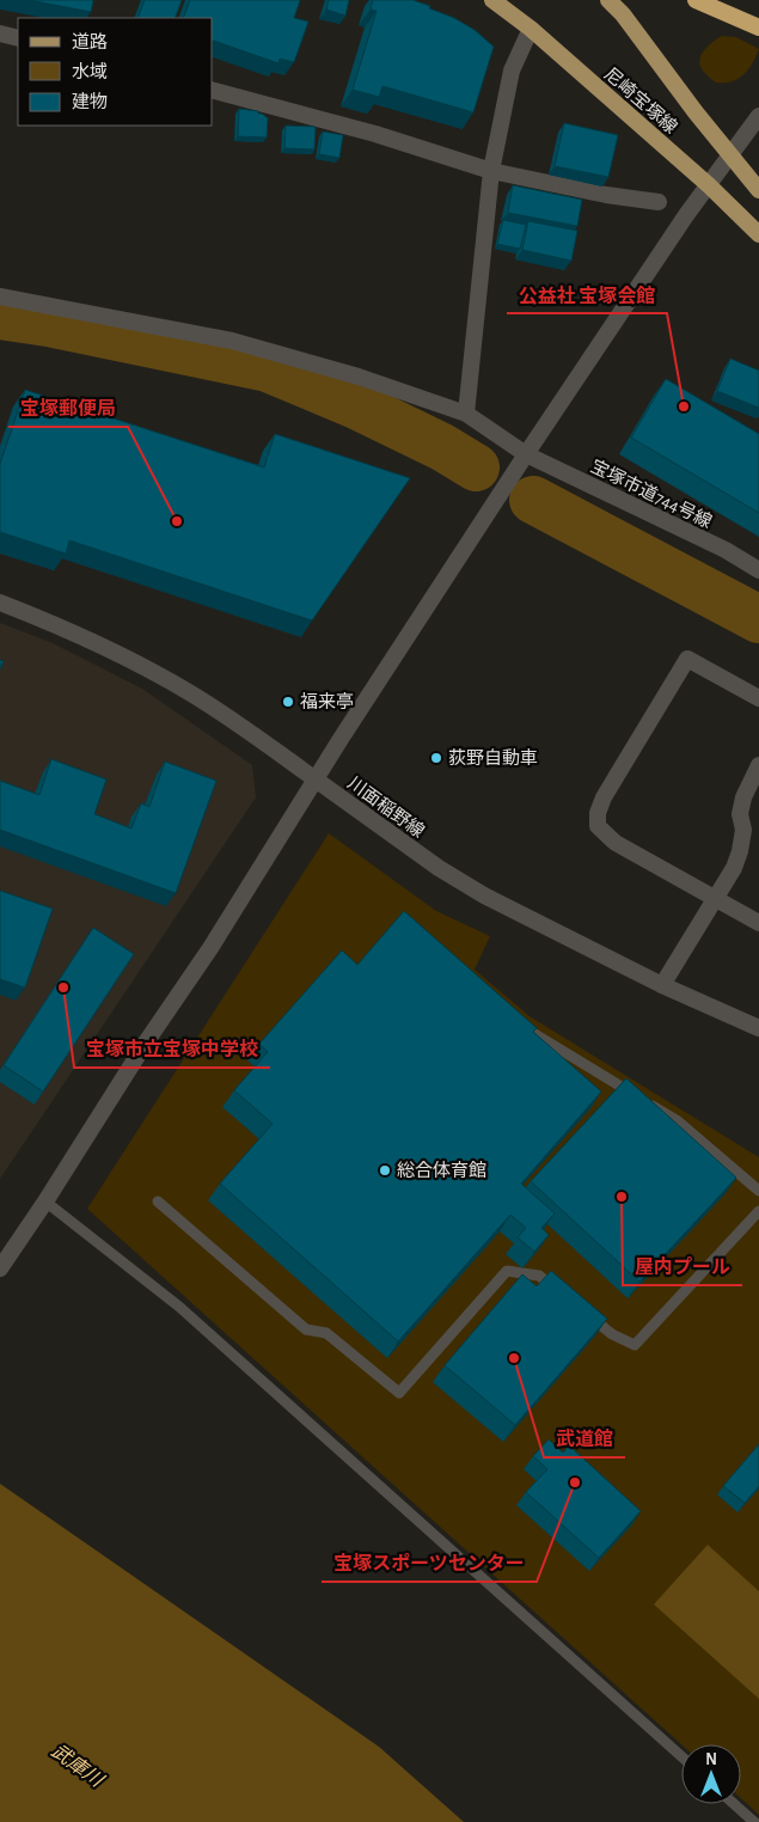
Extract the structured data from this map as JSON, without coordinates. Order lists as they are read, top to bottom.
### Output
{
  "streets": {
    "main road": ["尼崎宝塚線"],
    "street": ["宝塚市道744号線", "川面稲野線"]
  },
  "water": ["武庫川"],
  "places": [
    "公益社 宝塚会館",
    "宝塚郵便局",
    "福来亭",
    "荻野自動車",
    "宝塚市立宝塚中学校",
    "総合体育館",
    "屋内プール",
    "武道館",
    "宝塚スポーツセンター"
  ],
  "legend": ["道路", "水域", "建物"],
  "north": "top"
}
